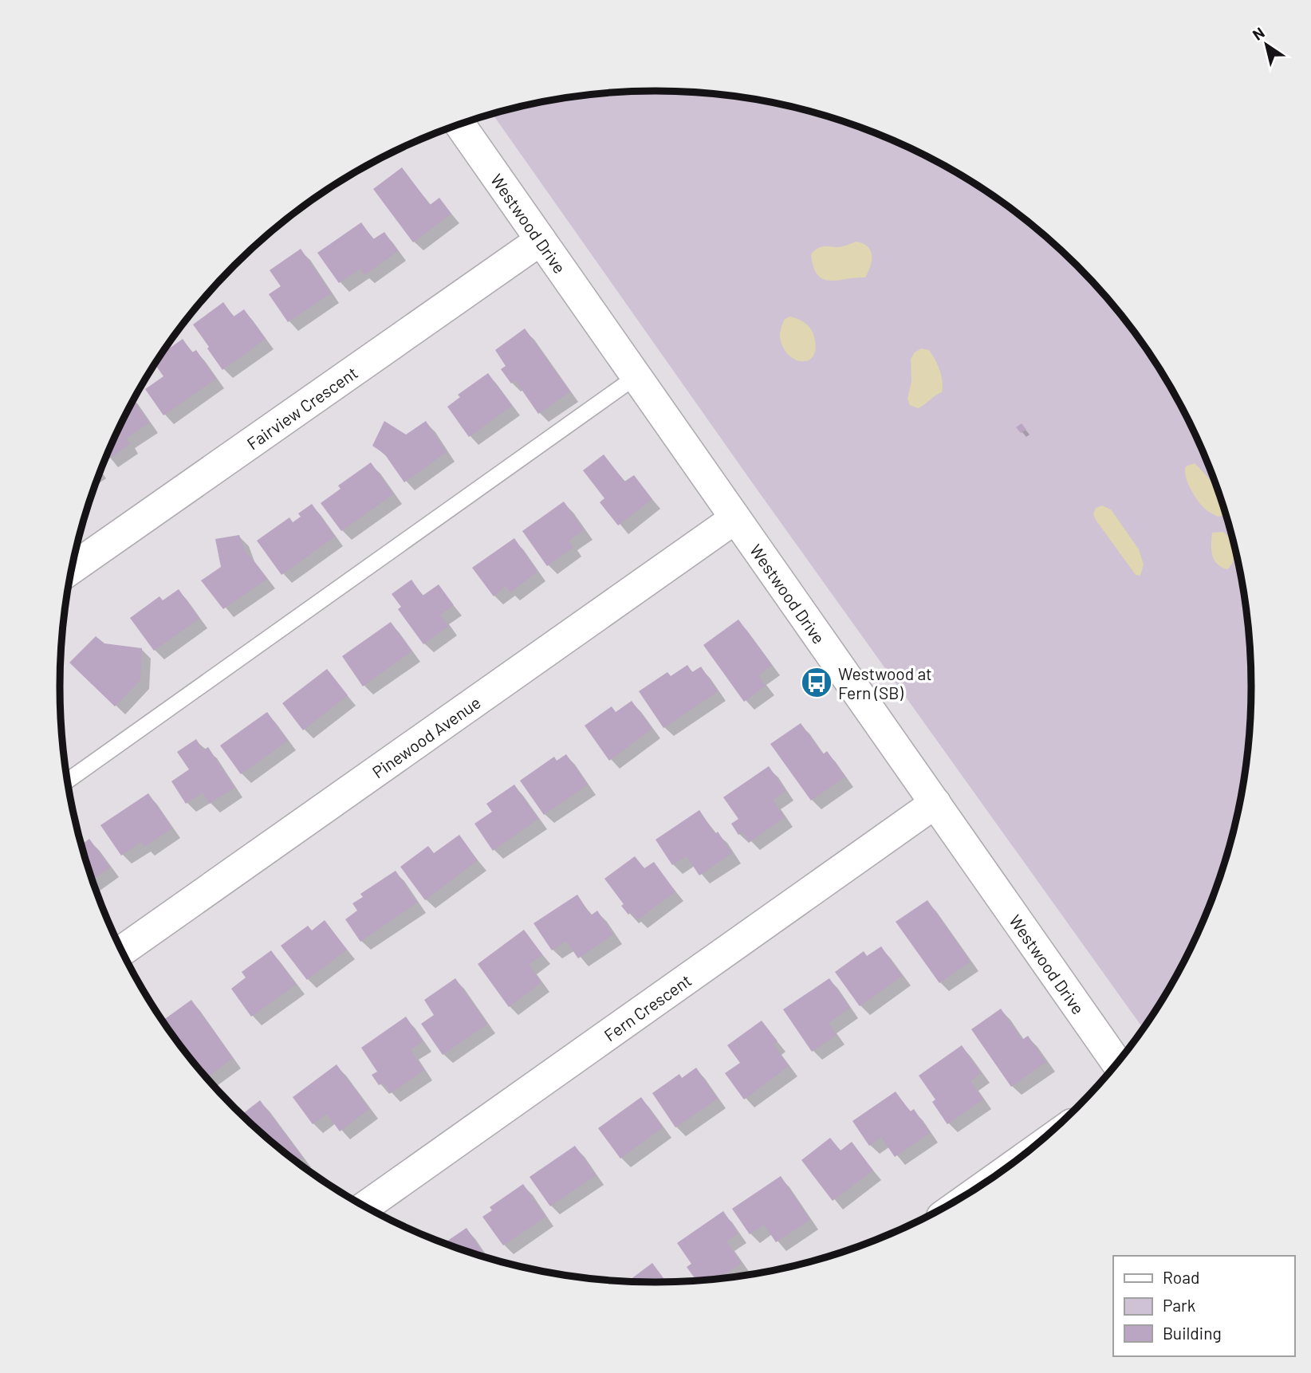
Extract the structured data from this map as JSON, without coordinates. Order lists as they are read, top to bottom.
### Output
{
  "streets": {
    "street": [
      "Westwood Drive",
      "Fairview Crescent",
      "Pinewood Avenue",
      "Fern Crescent"
    ]
  },
  "crossings": [
    ["Westwood Drive", "Fairview Crescent"],
    ["Westwood Drive", "Pinewood Avenue"],
    ["Westwood Drive", "Fern Crescent"]
  ],
  "places": {
    "bus stop": ["Westwood at Fern (SB)"]
  },
  "legend": ["Road", "Park", "Building"],
  "north": "top left"
}
